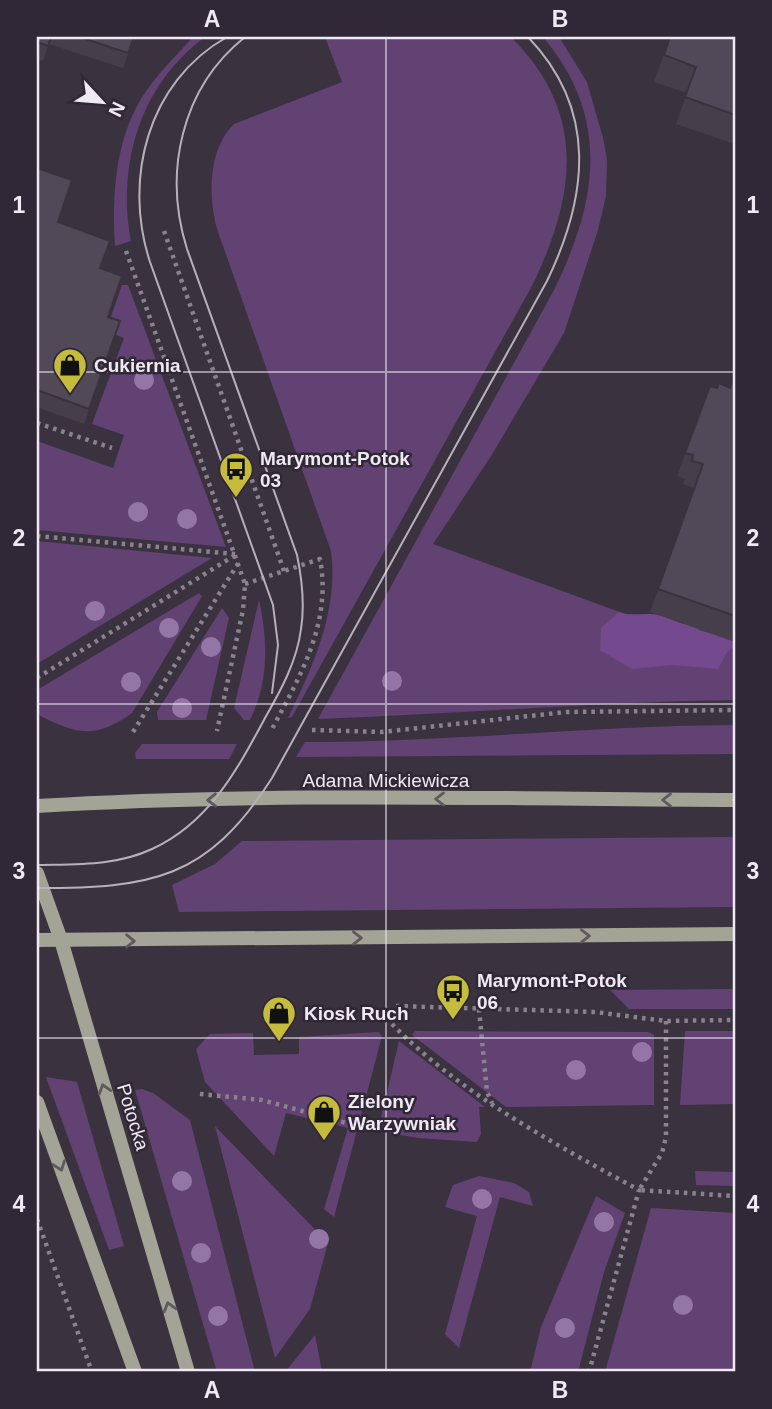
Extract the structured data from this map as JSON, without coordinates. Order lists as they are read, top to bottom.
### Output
{
  "streets": {
    "street": ["Adama Mickiewicza", "Potocka"]
  },
  "one_way": ["Adama Mickiewicza"],
  "places": {
    "shop": ["Cukiernia", "Kiosk Ruch", "Zielony Warzywniak"],
    "bus stop": ["Marymont-Potok 03", "Marymont-Potok 06"]
  },
  "north": "bottom right",
  "grid": {
    "columns": ["A", "B"],
    "rows": [
      "1",
      "2",
      "3",
      "4"
    ]
  }
}
